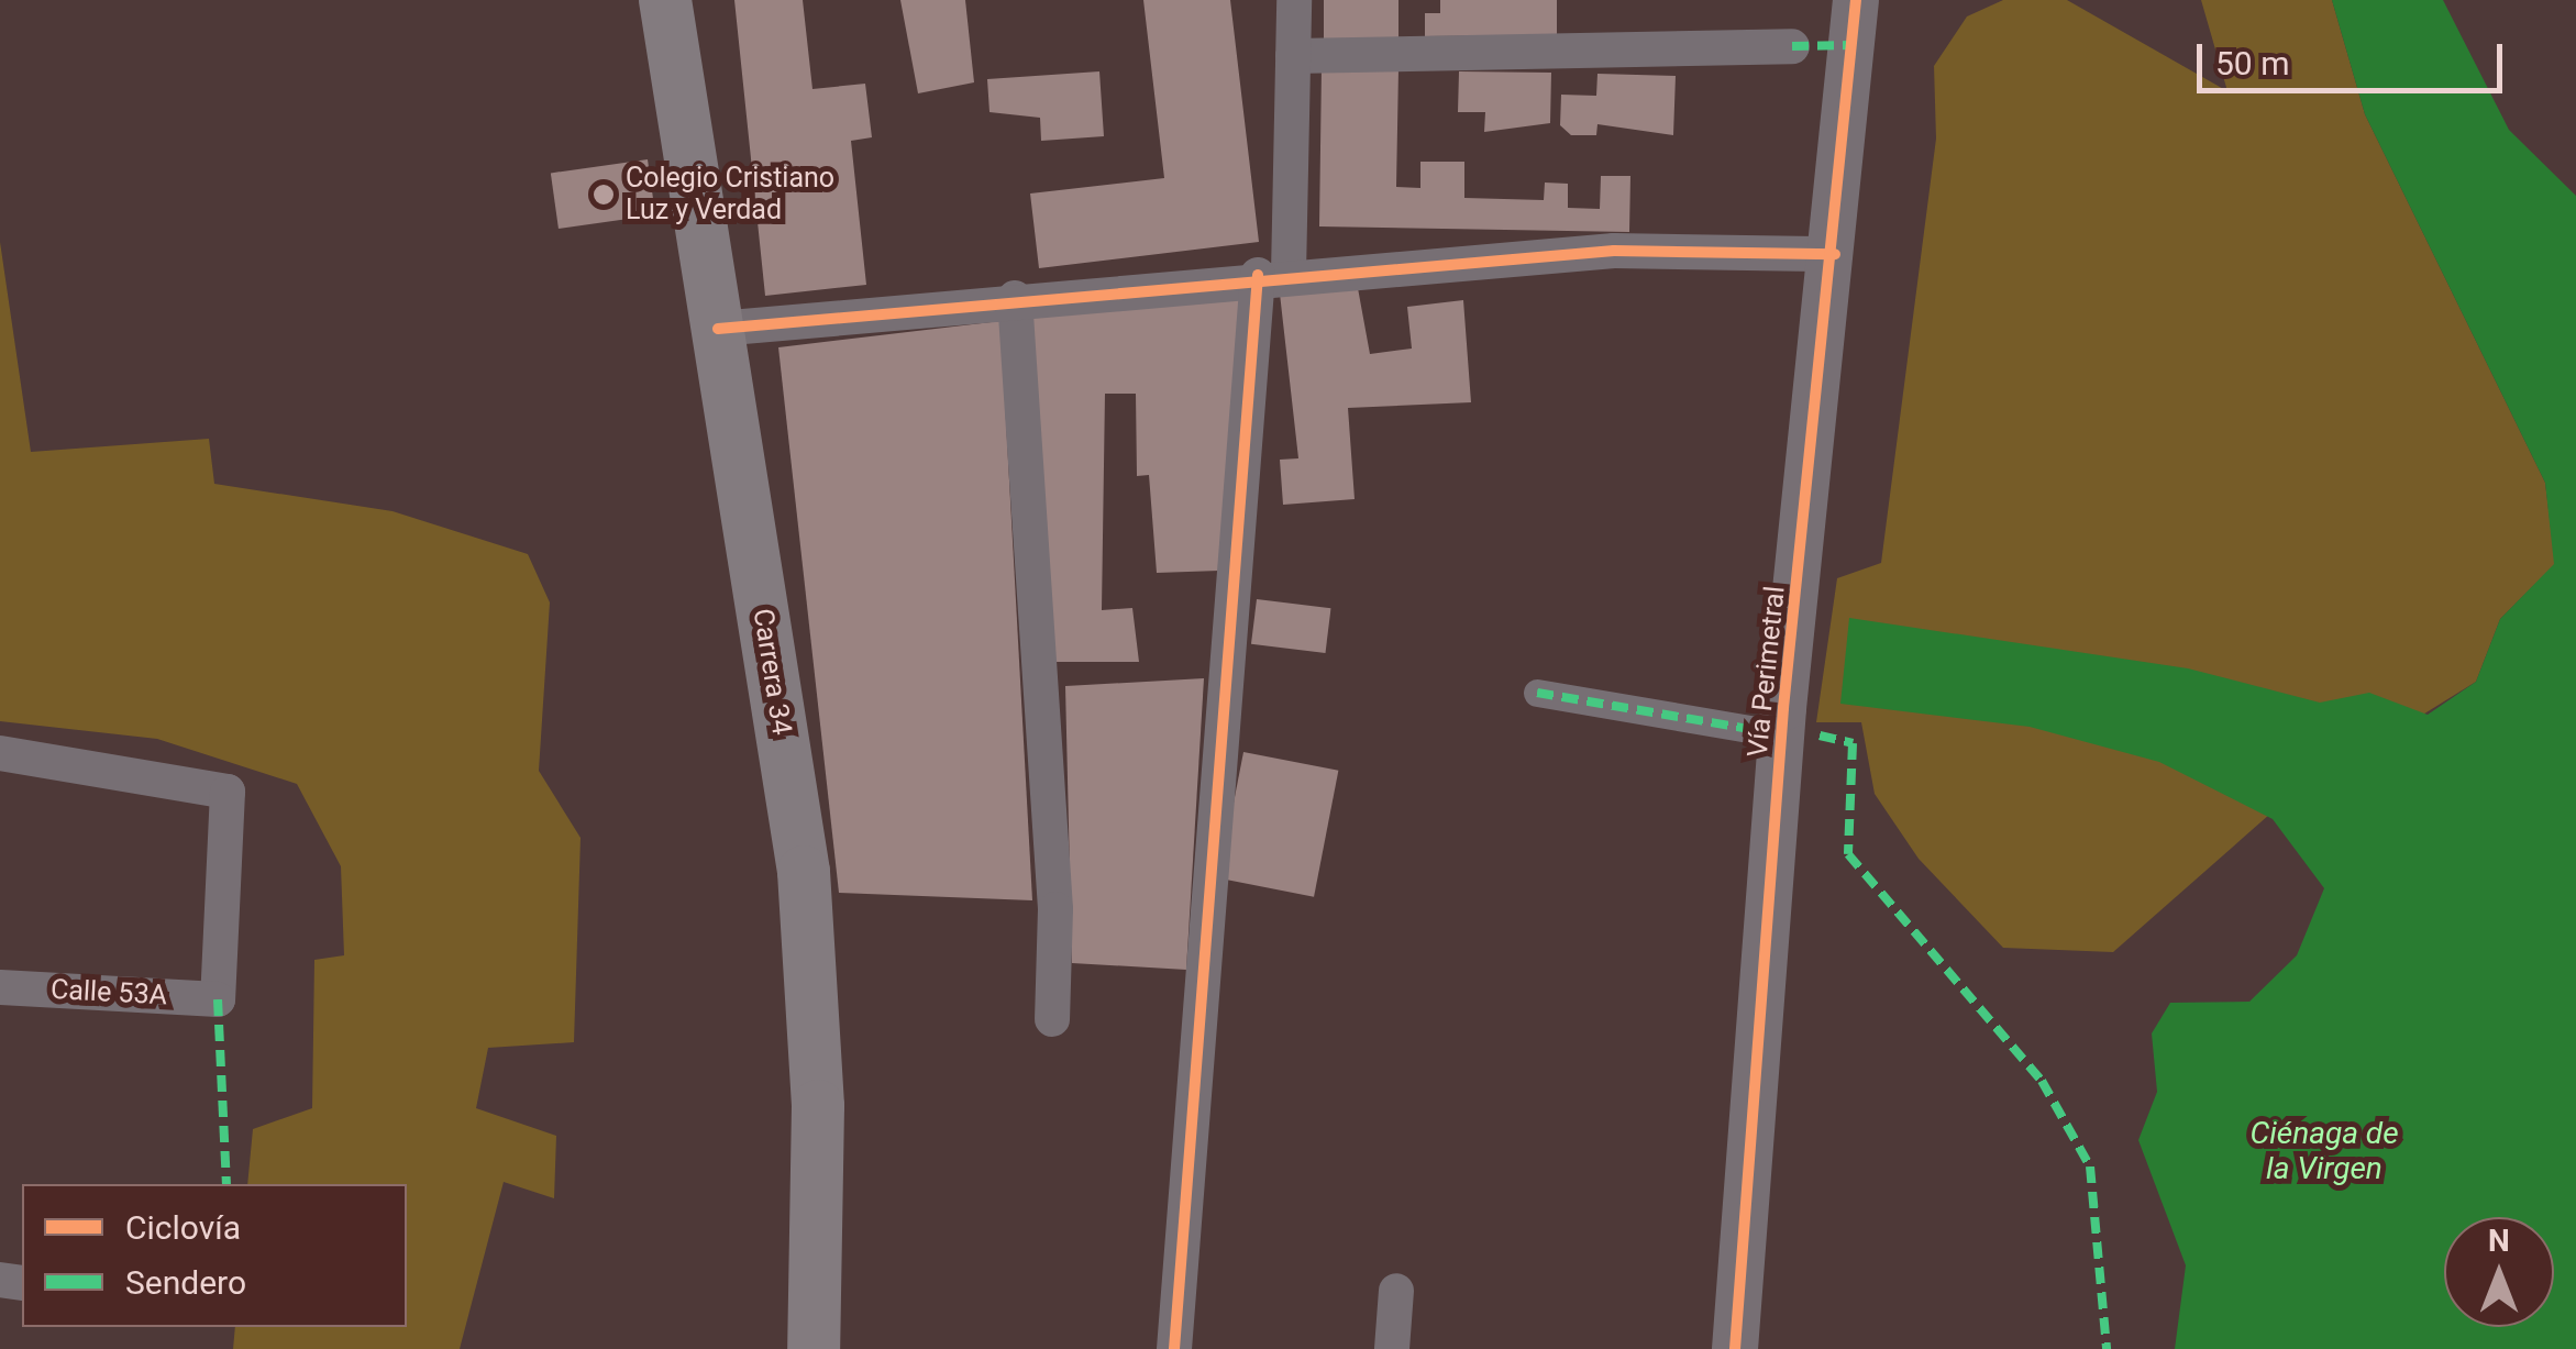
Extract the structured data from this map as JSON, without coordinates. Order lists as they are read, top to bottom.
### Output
{
  "streets": {
    "main road": ["Carrera 34"],
    "street": ["Vía Perimetral", "Calle 53A"]
  },
  "water": ["Ciénaga de la Virgen"],
  "places": ["Colegio Cristiano Luz y Verdad"],
  "legend": ["Ciclovía", "Sendero"],
  "scale_bar": "50 m",
  "north": "top"
}
